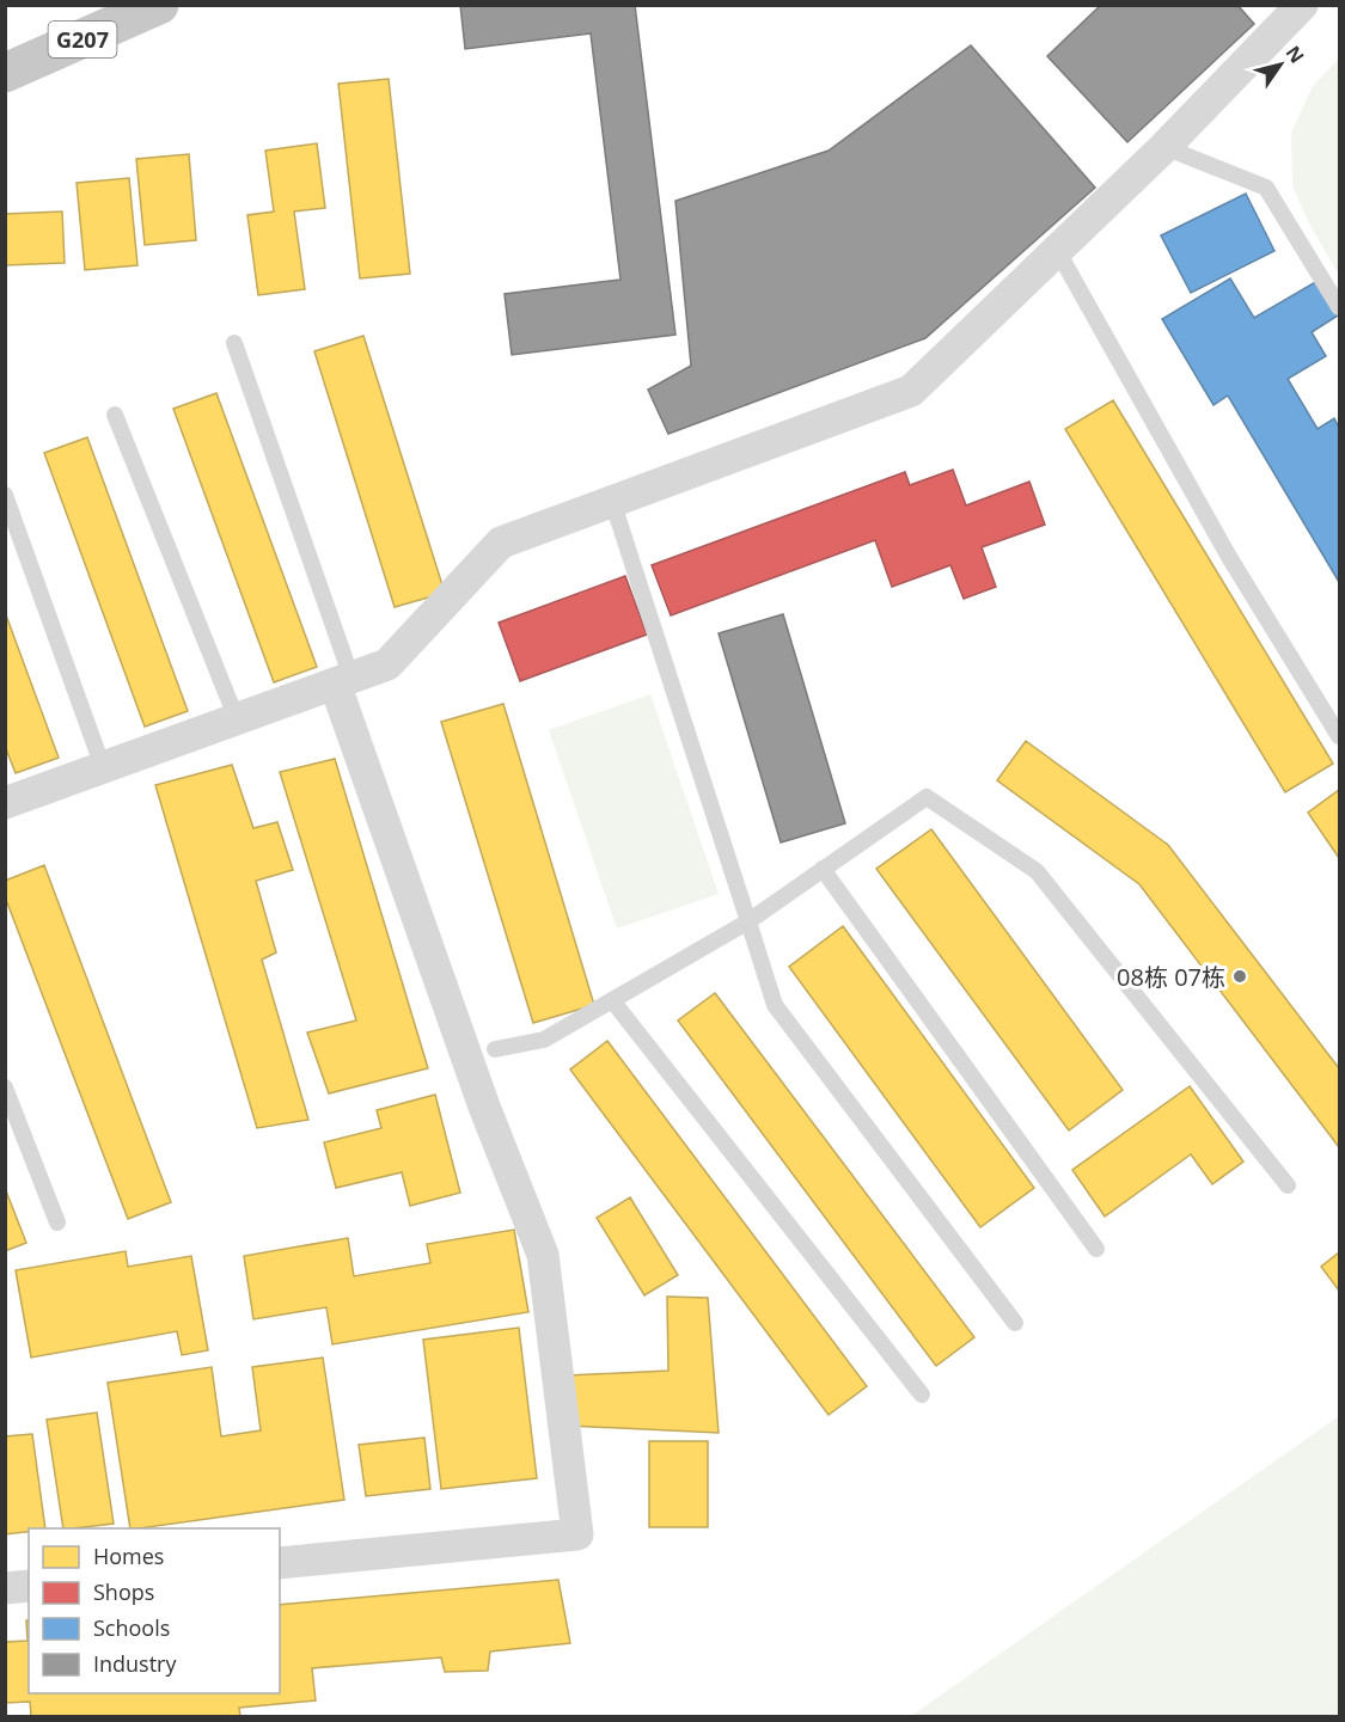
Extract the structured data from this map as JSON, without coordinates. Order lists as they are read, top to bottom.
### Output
{
  "streets": {
    "highway": ["G207"]
  },
  "places": ["08栋 07栋"],
  "legend": [
    "Homes",
    "Shops",
    "Schools",
    "Industry"
  ],
  "north": "top right"
}
